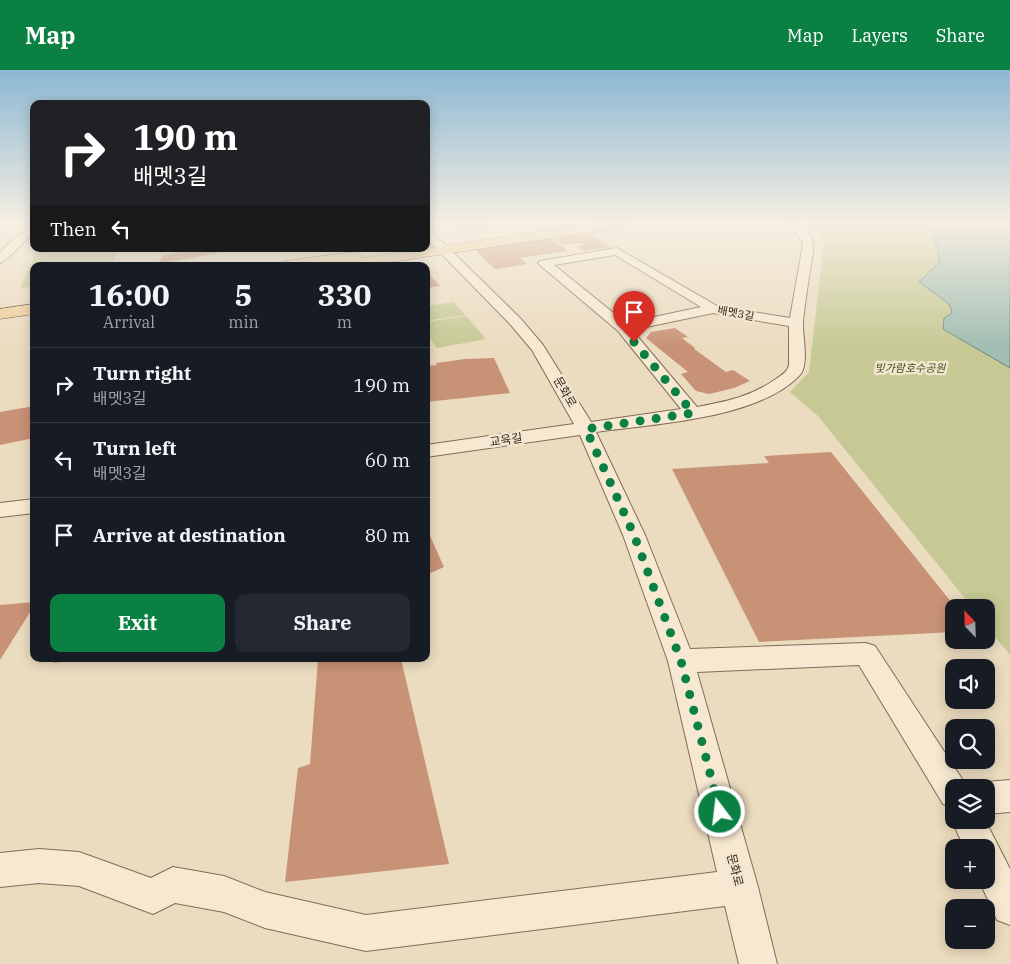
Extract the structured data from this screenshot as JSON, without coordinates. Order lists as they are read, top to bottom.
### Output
{
  "streets": {
    "street": ["배멧3길", "문화로", "교육길"]
  },
  "crossings": [
    ["문화로", "교육길"]
  ],
  "parks": ["빛가람호수공원"],
  "north": "top left",
  "page": {
    "header": "Map",
    "nav": ["Map", "Layers", "Share"],
    "turn": ["190 m", "배멧3길"],
    "then": "Then",
    "eta": [
      "16:00",
      "Arrival",
      "5",
      "min",
      "330",
      "m"
    ],
    "list": [
      {
        "name": "Turn right",
        "note": "배멧3길",
        "value": "190 m"
      },
      {
        "name": "Turn left",
        "note": "배멧3길",
        "value": "60 m"
      },
      {
        "name": "Arrive at destination",
        "value": "80 m"
      }
    ],
    "buttons": ["Exit", "Share"],
    "map_buttons": ["+", "−"]
  }
}
